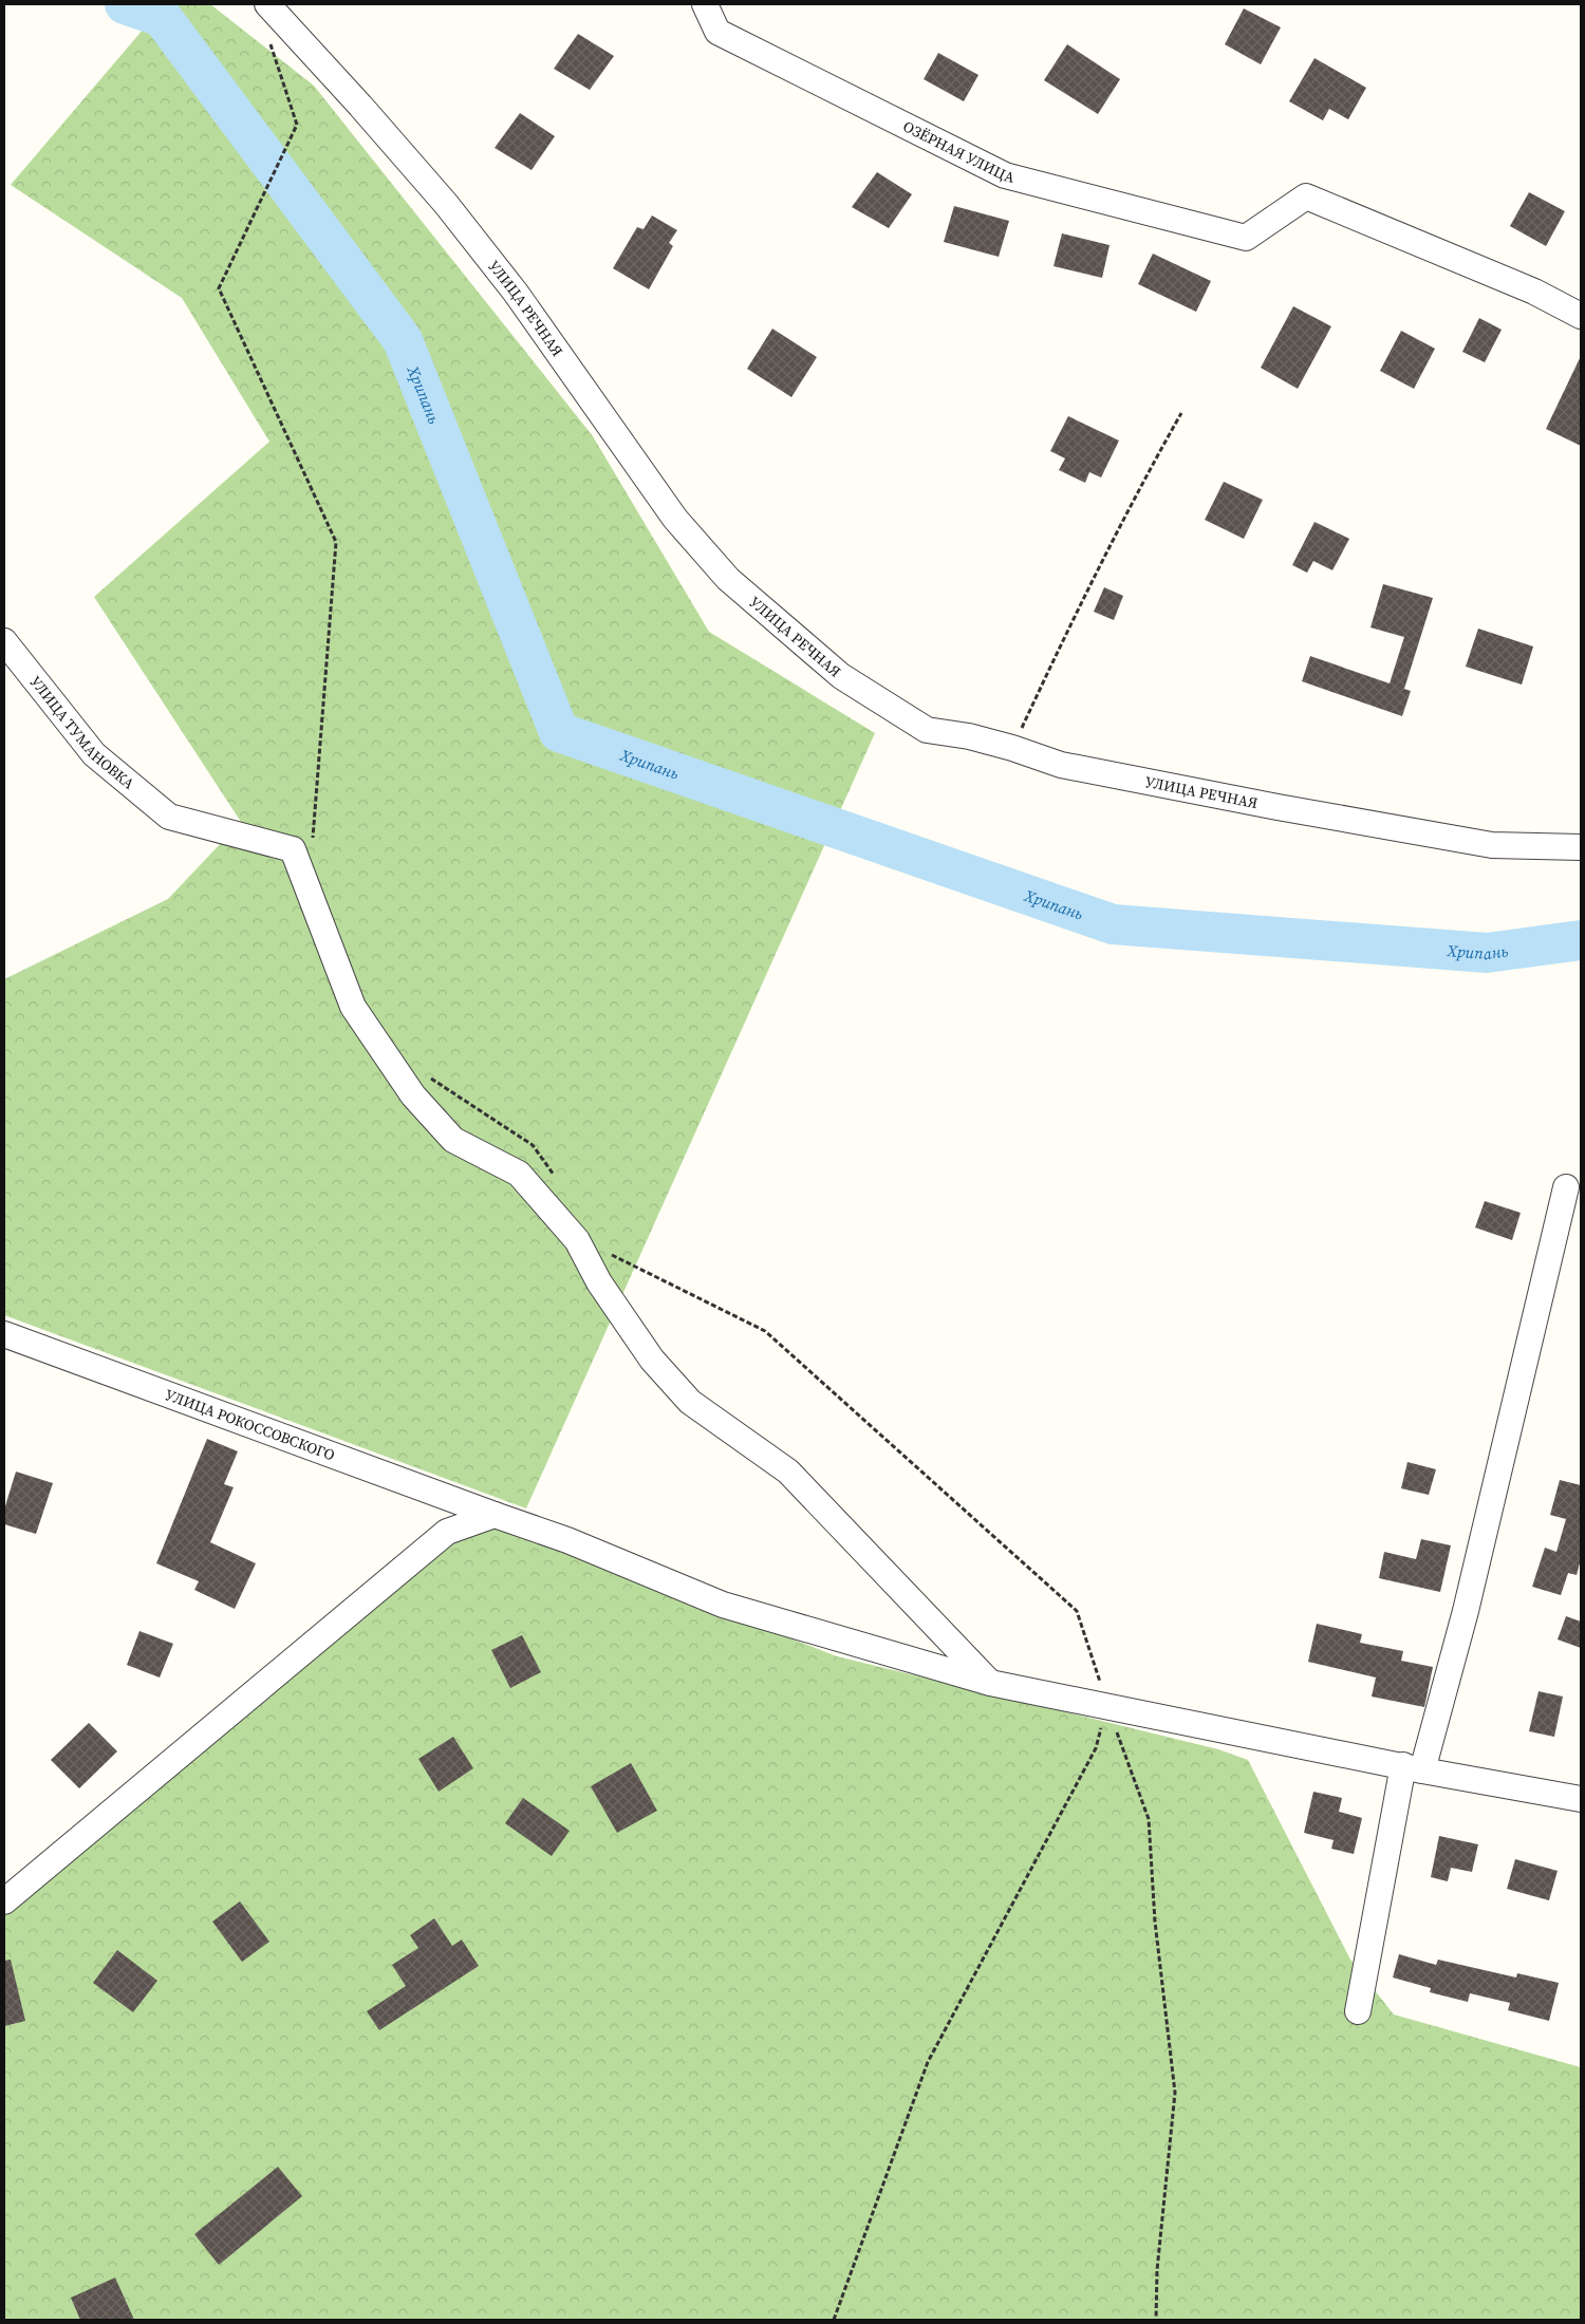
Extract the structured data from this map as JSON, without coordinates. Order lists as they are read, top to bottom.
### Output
{
  "streets": {
    "street": [
      "ОЗЁРНАЯ УЛИЦА",
      "УЛИЦА РЕЧНАЯ",
      "УЛИЦА ТУМАНОВКА",
      "УЛИЦА РОКОССОВСКОГО"
    ]
  },
  "crossings": [
    ["УЛИЦА ТУМАНОВКА", "УЛИЦА РОКОССОВСКОГО"]
  ],
  "water": ["Хрипань"]
}
